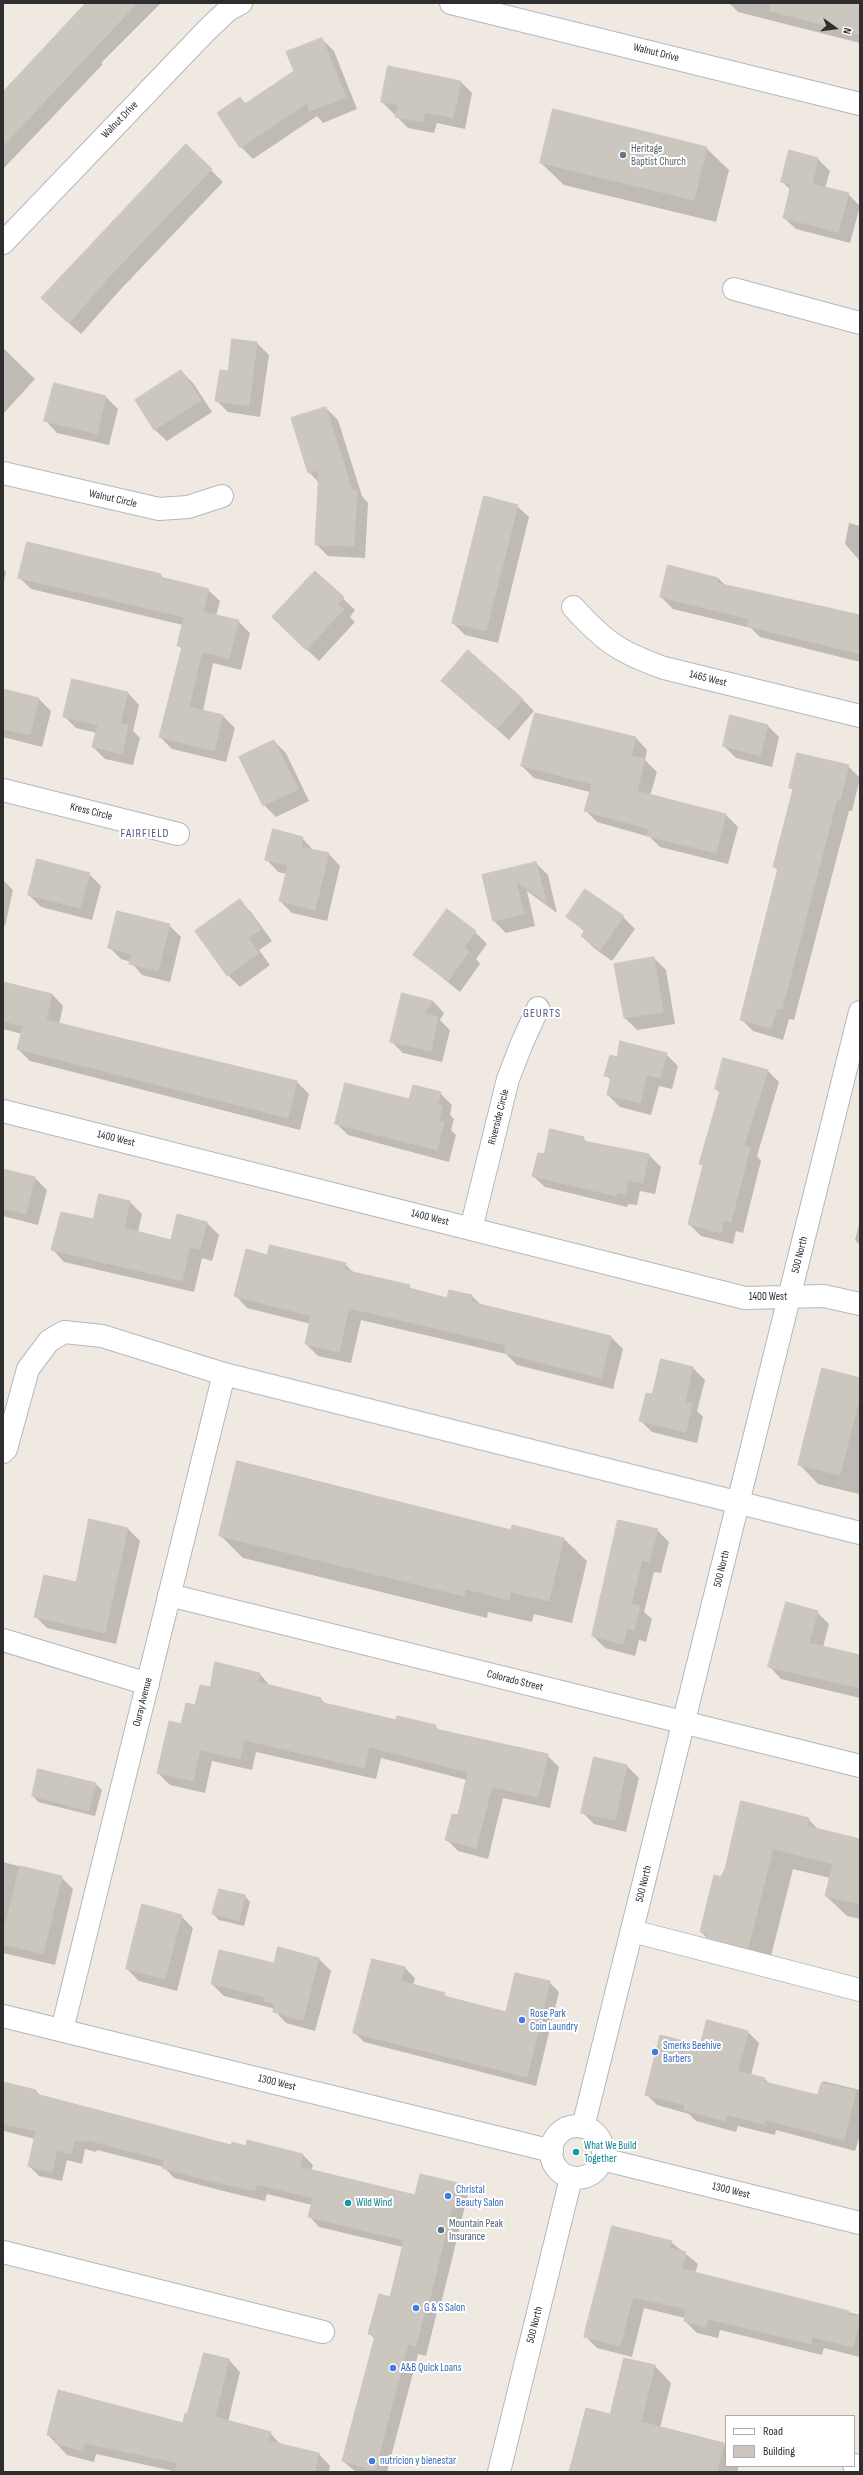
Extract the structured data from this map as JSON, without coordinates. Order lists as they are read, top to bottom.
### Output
{
  "streets": {
    "street": [
      "Walnut Drive",
      "Walnut Circle",
      "1465 West",
      "Kress Circle",
      "Riverside Circle",
      "1400 West",
      "500 North",
      "Colorado Street",
      "Ouray Avenue",
      "1300 West"
    ]
  },
  "crossings": [
    ["Riverside Circle", "1400 West"],
    ["1400 West", "500 North"],
    ["500 North", "Colorado Street"],
    ["500 North", "1300 West"],
    ["Colorado Street", "Ouray Avenue"],
    ["Ouray Avenue", "1300 West"]
  ],
  "districts": ["FAIRFIELD", "GEURTS"],
  "places": [
    "Heritage Baptist Church",
    "Rose Park Coin Laundry",
    "Smerks Beehive Barbers",
    "What We Build Together",
    "Christal Beauty Salon",
    "Wild Wind",
    "Mountain Peak Insurance",
    "G & S Salon",
    "A&B Quick Loans",
    "nutricion y bienestar"
  ],
  "legend": ["Road", "Building"],
  "north": "right"
}
